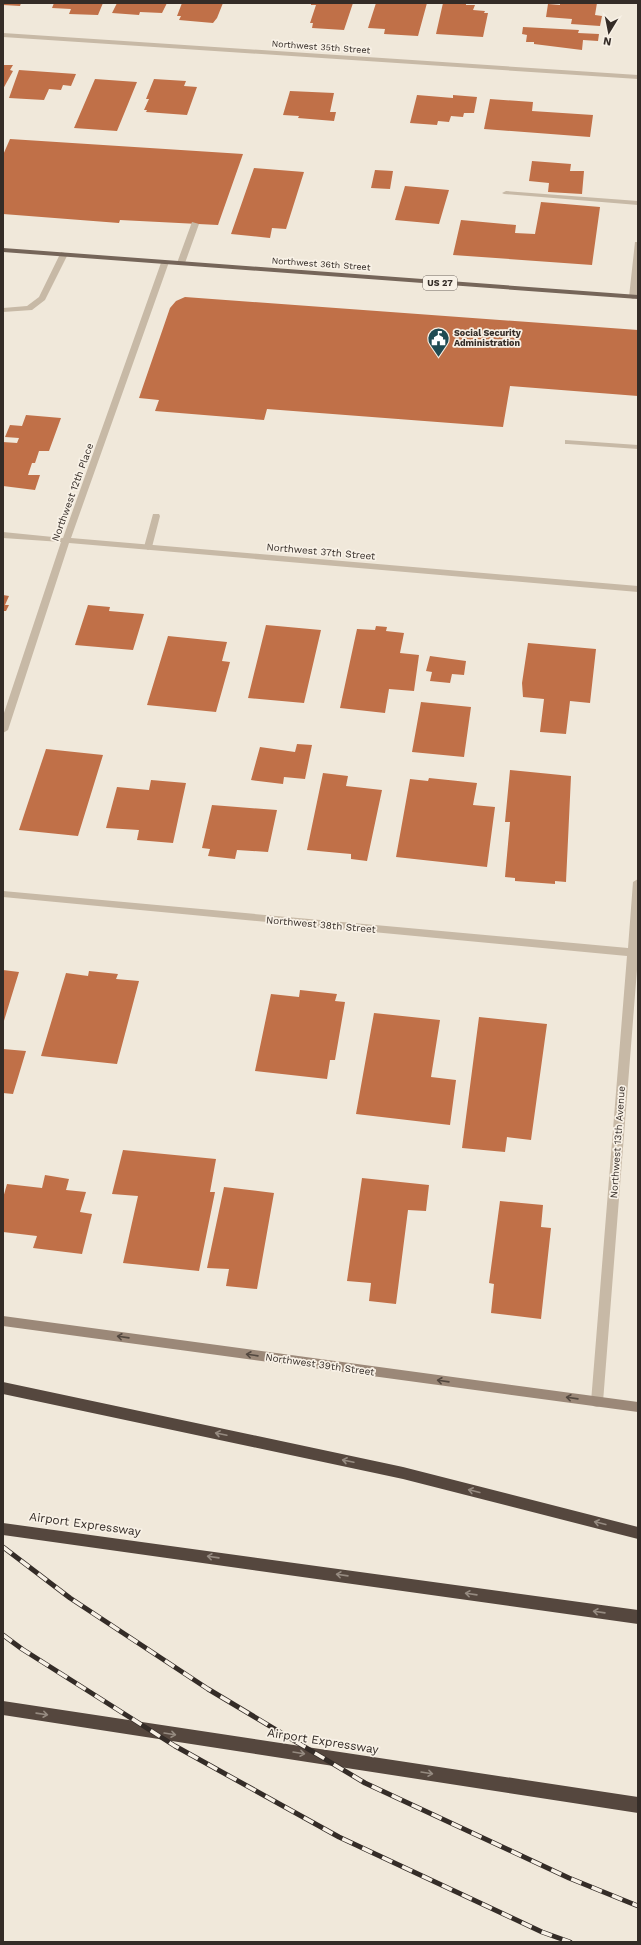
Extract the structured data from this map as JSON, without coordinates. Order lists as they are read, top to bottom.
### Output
{
  "streets": {
    "highway": ["Airport Expressway"],
    "main road": ["Northwest 36th Street", "US 27", "Northwest 39th Street"],
    "street": [
      "Northwest 35th Street",
      "Northwest 12th Place",
      "Northwest 37th Street",
      "Northwest 38th Street",
      "Northwest 13th Avenue"
    ]
  },
  "crossings": [
    ["Northwest 36th Street", "Northwest 12th Place"],
    ["Northwest 12th Place", "Northwest 37th Street"],
    ["Northwest 38th Street", "Northwest 13th Avenue"],
    ["Northwest 13th Avenue", "Northwest 39th Street"]
  ],
  "one_way": ["Northwest 39th Street"],
  "places": {
    "public building": ["Social Security Administration"]
  },
  "north": "bottom"
}
